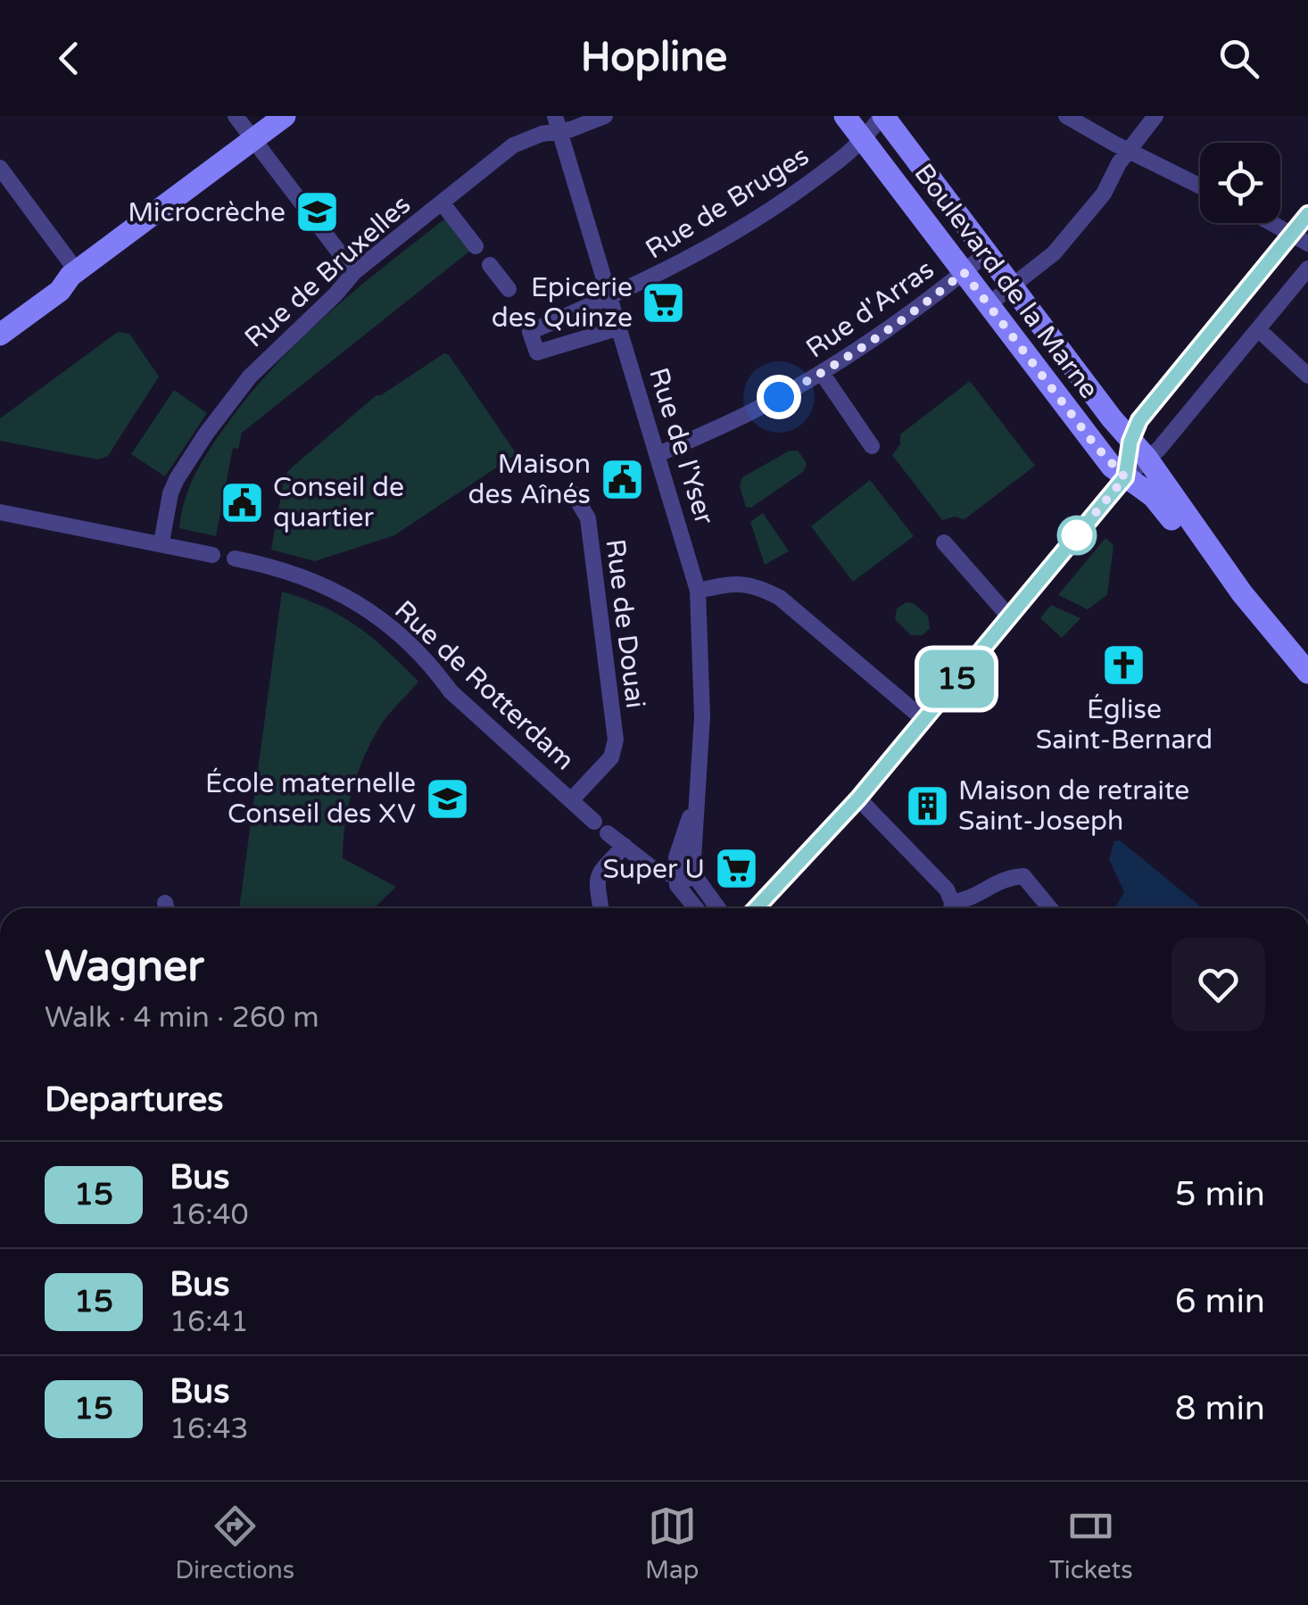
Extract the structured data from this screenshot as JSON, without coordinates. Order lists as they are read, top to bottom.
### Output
{
  "streets": {
    "street": [
      "Rue de Bruges",
      "Rue de Bruxelles",
      "Boulevard de la Marne",
      "Rue d'Arras",
      "Rue de l'Yser",
      "Rue de Douai",
      "Rue de Rotterdam"
    ]
  },
  "crossings": [
    ["Rue de Bruges", "Boulevard de la Marne"],
    ["Rue de Bruges", "Rue de l'Yser"],
    ["Rue de Bruxelles", "Rue de l'Yser"],
    ["Boulevard de la Marne", "Rue d'Arras"],
    ["Rue d'Arras", "Rue de l'Yser"],
    ["Rue de Douai", "Rue de Rotterdam"]
  ],
  "places": {
    "school or university": ["Microcrèche", "École maternelle Conseil des XV"],
    "supermarket": ["Epicerie des Quinze", "Super U"],
    "public building": ["Maison des Aînés", "Conseil de quartier"],
    "church": ["Église Saint-Bernard"],
    "building": ["Maison de retraite Saint-Joseph"]
  },
  "lines": ["bus line 15"],
  "page": {
    "header": "Hopline",
    "on_map": "15",
    "heading": [
      ["Wagner", "Walk · 4 min · 260 m"],
      "Departures"
    ],
    "list": [
      {
        "mark": "15",
        "name": "Bus",
        "note": "16:40",
        "value": "5 min"
      },
      {
        "mark": "15",
        "name": "Bus",
        "note": "16:41",
        "value": "6 min"
      },
      {
        "mark": "15",
        "name": "Bus",
        "note": "16:43",
        "value": "8 min"
      }
    ],
    "tabs": ["Directions", "Map", "Tickets"]
  }
}
